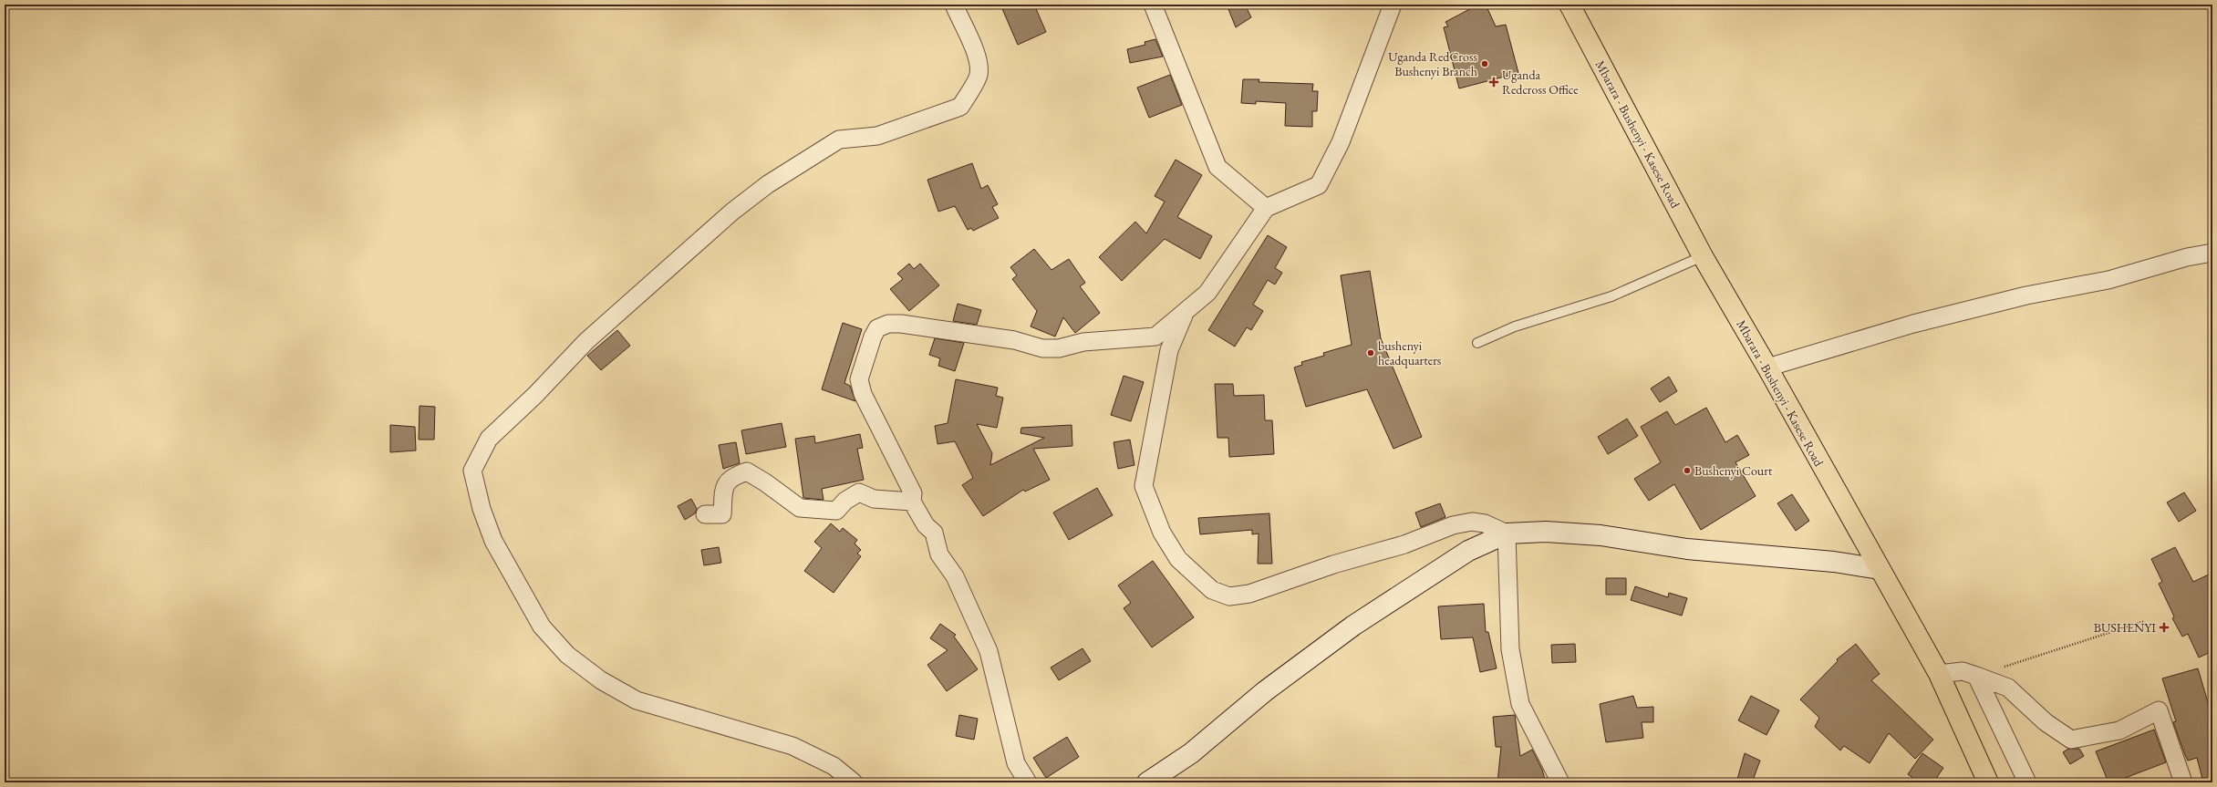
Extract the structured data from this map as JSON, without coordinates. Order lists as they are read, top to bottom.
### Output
{
  "streets": {
    "main road": ["Mbarara - Bushenyi - Kasese Road"]
  },
  "places": {
    "other": ["Uganda RedCross Bushenyi Branch", "bushenyi headquarters", "Bushenyi Court"],
    "health": ["Uganda Redcross Office", "BUSHENYI"]
  }
}
